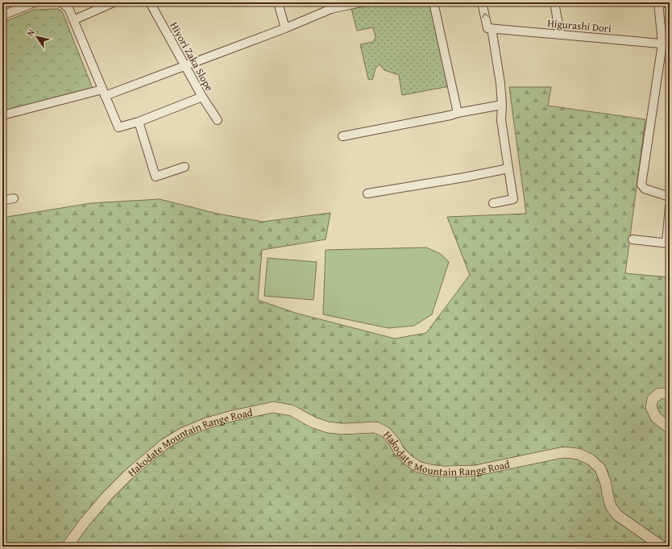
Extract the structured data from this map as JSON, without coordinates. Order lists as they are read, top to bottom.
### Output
{
  "streets": {
    "main road": ["Hakodate Mountain Range Road"],
    "street": ["Higurashi Dori", "Hiyori Zaka Slope"]
  },
  "north": "top left"
}
